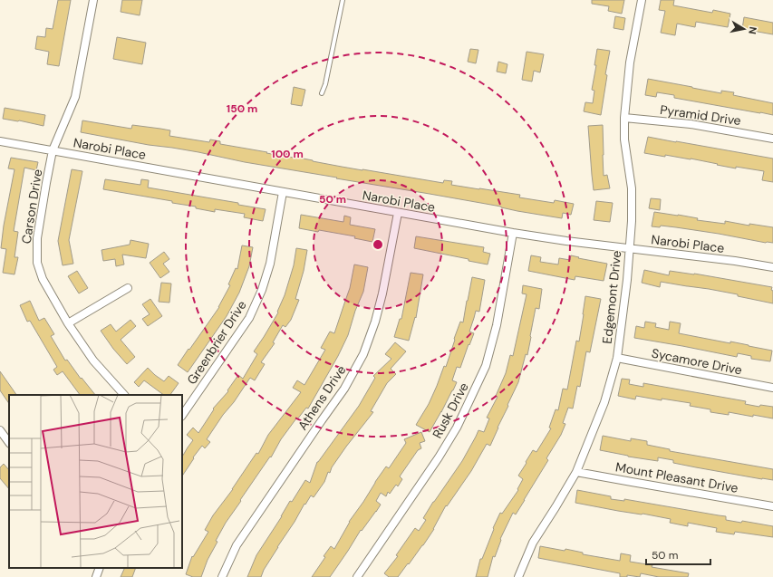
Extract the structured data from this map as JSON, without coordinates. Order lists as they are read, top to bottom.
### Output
{
  "streets": {
    "street": [
      "Pyramid Drive",
      "Narobi Place",
      "Carson Drive",
      "Edgemont Drive",
      "Greenbrier Drive",
      "Sycamore Drive",
      "Athens Drive",
      "Rusk Drive",
      "Mount Pleasant Drive"
    ]
  },
  "crossings": [
    ["Pyramid Drive", "Edgemont Drive"],
    ["Narobi Place", "Carson Drive"],
    ["Narobi Place", "Edgemont Drive"],
    ["Narobi Place", "Greenbrier Drive"],
    ["Narobi Place", "Athens Drive"],
    ["Narobi Place", "Rusk Drive"],
    ["Edgemont Drive", "Sycamore Drive"],
    ["Edgemont Drive", "Mount Pleasant Drive"]
  ],
  "scale_bar": "50 m",
  "north": "right",
  "rings": ["150 m", "100 m", "50 m"]
}
